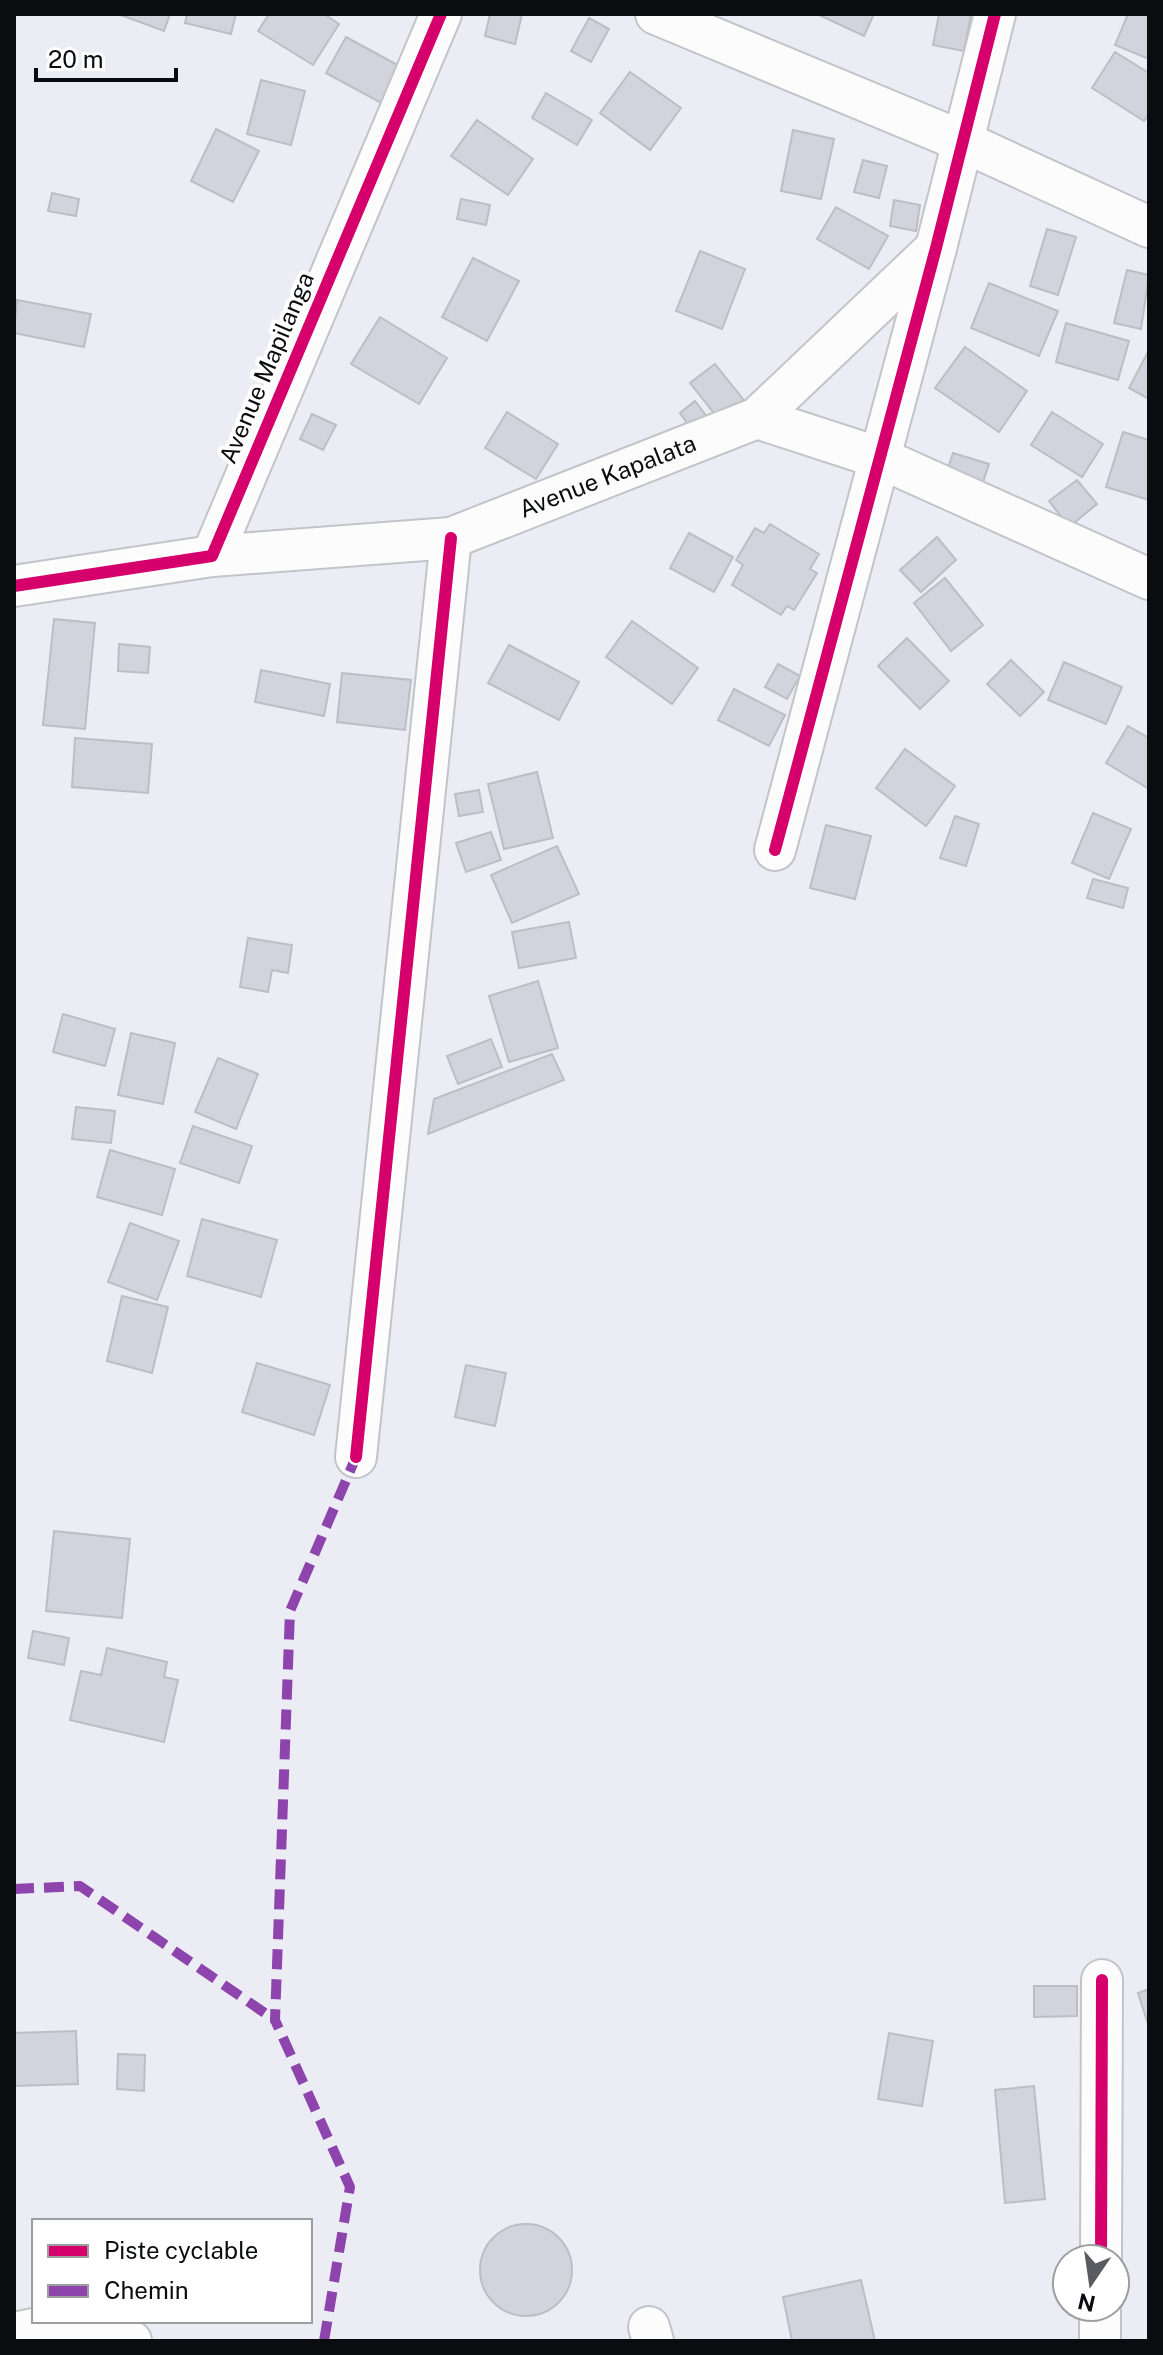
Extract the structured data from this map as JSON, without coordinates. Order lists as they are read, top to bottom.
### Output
{
  "streets": {
    "street": ["Avenue Mapilanga", "Avenue Kapalata"]
  },
  "crossings": [
    ["Avenue Mapilanga", "Avenue Kapalata"]
  ],
  "legend": ["Piste cyclable", "Chemin"],
  "scale_bar": "20 m",
  "north": "bottom"
}
